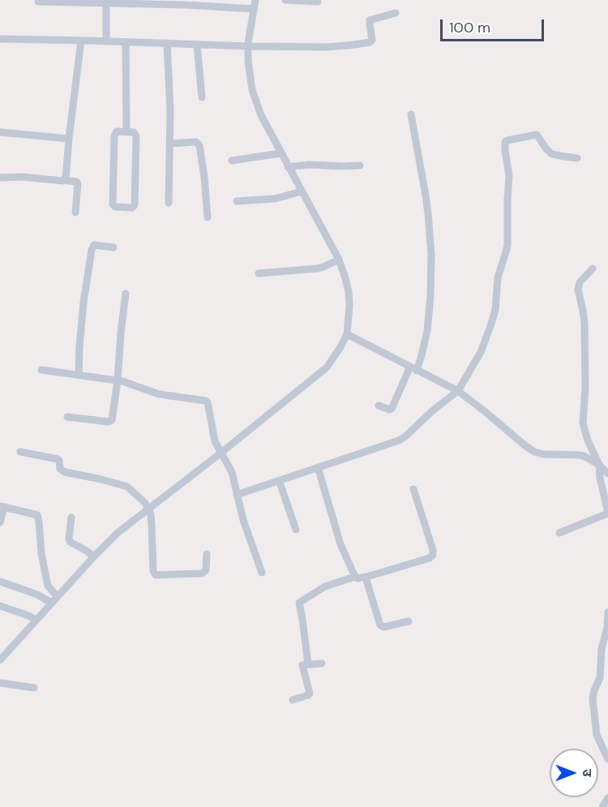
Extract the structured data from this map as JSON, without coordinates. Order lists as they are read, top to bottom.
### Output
{
  "scale_bar": "100 m",
  "north": "right"
}
